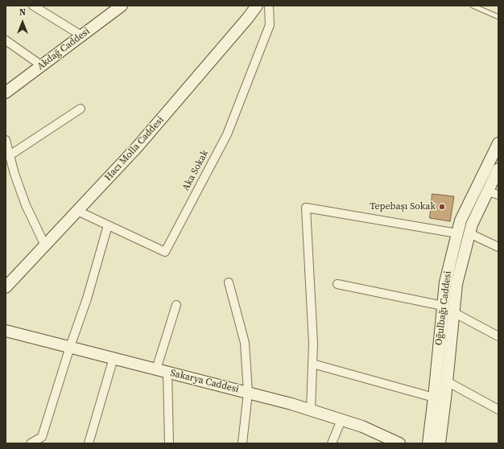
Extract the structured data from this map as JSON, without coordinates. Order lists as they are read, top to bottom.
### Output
{
  "streets": {
    "street": [
      "Akdağ Caddesi",
      "Hacı Molla Caddesi",
      "Aka Sokak",
      "Oğulbağı Caddesi",
      "Sakarya Caddesi"
    ]
  },
  "crossings": [
    ["Hacı Molla Caddesi", "Aka Sokak"]
  ],
  "places": ["Tepebaşı Sokak"],
  "north": "top"
}
